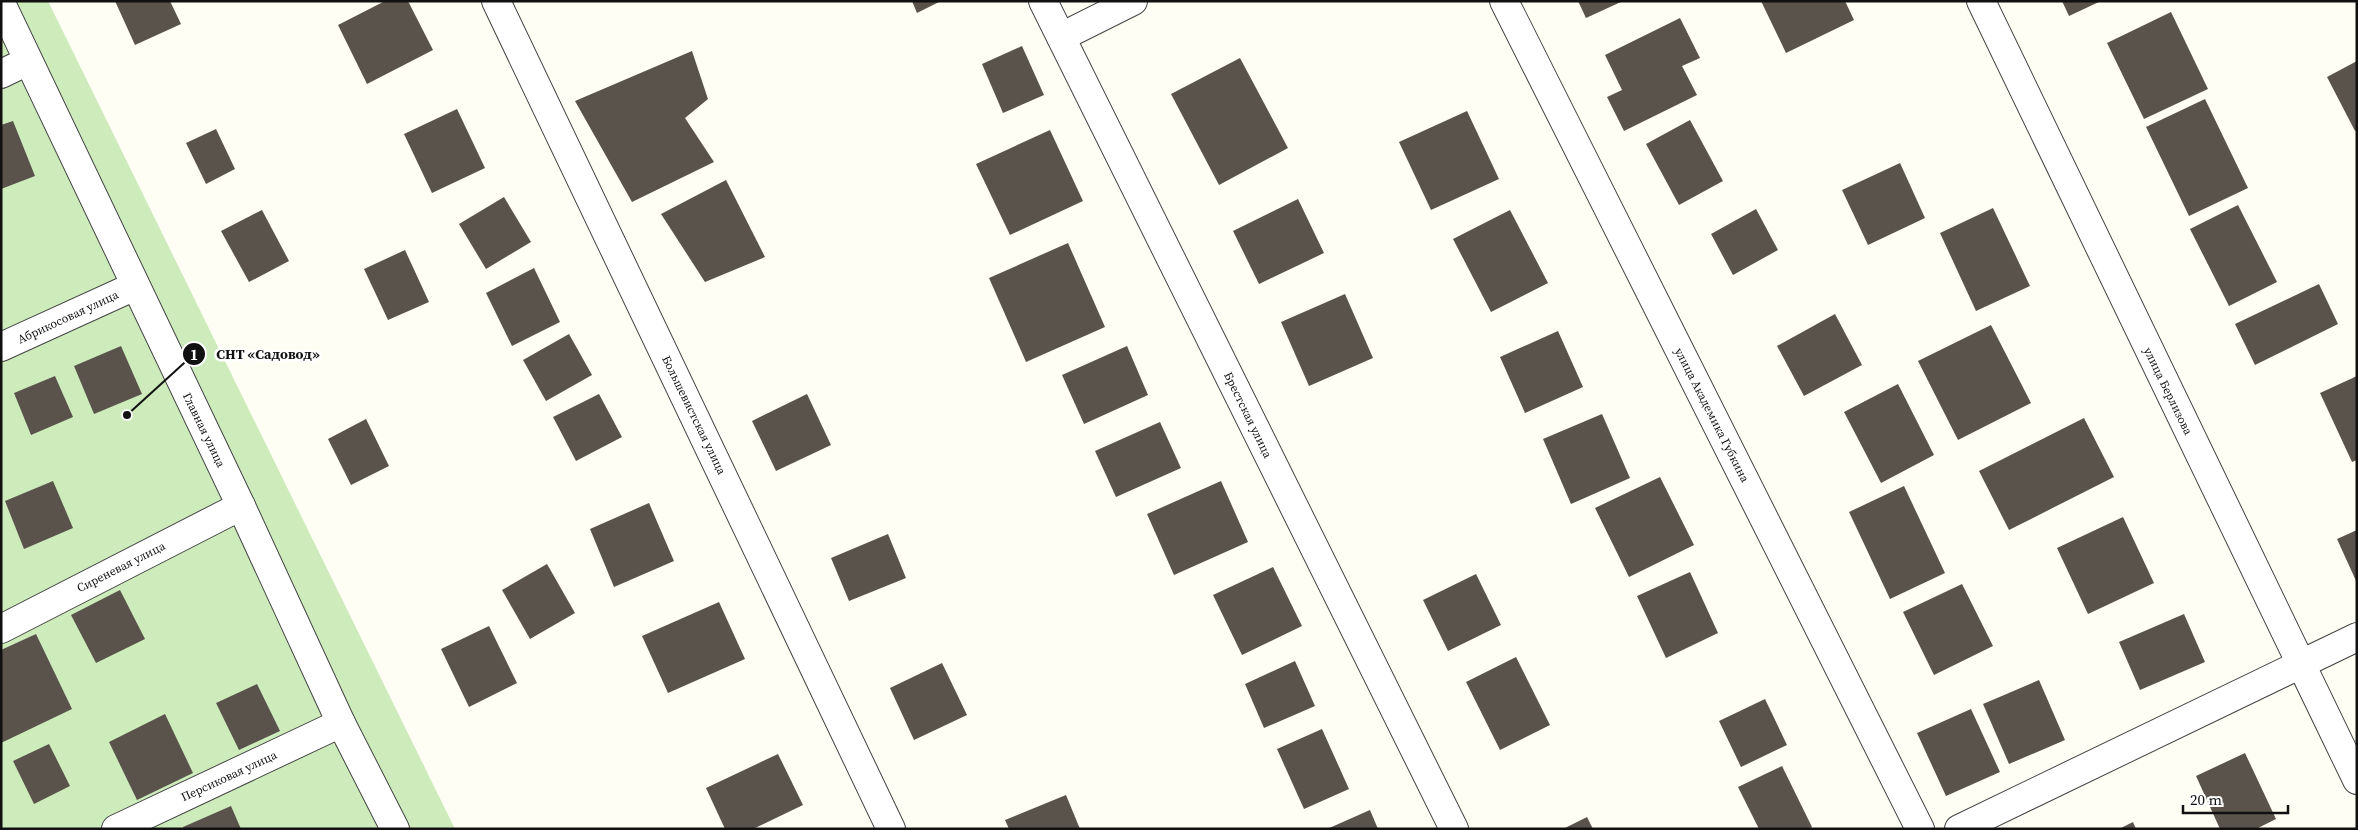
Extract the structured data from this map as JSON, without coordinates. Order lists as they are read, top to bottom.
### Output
{
  "streets": {
    "street": [
      "Абрикосовая улица",
      "улица Берлизова",
      "Большевистская улица",
      "Брестская улица",
      "улица Академика Губкина",
      "Главная улица",
      "Сиреневая улица",
      "Персиковая улица"
    ]
  },
  "crossings": [
    ["Абрикосовая улица", "Главная улица"],
    ["Главная улица", "Сиреневая улица"],
    ["Главная улица", "Персиковая улица"]
  ],
  "places": ["СНТ «Садовод»"],
  "scale_bar": "20 m"
}
